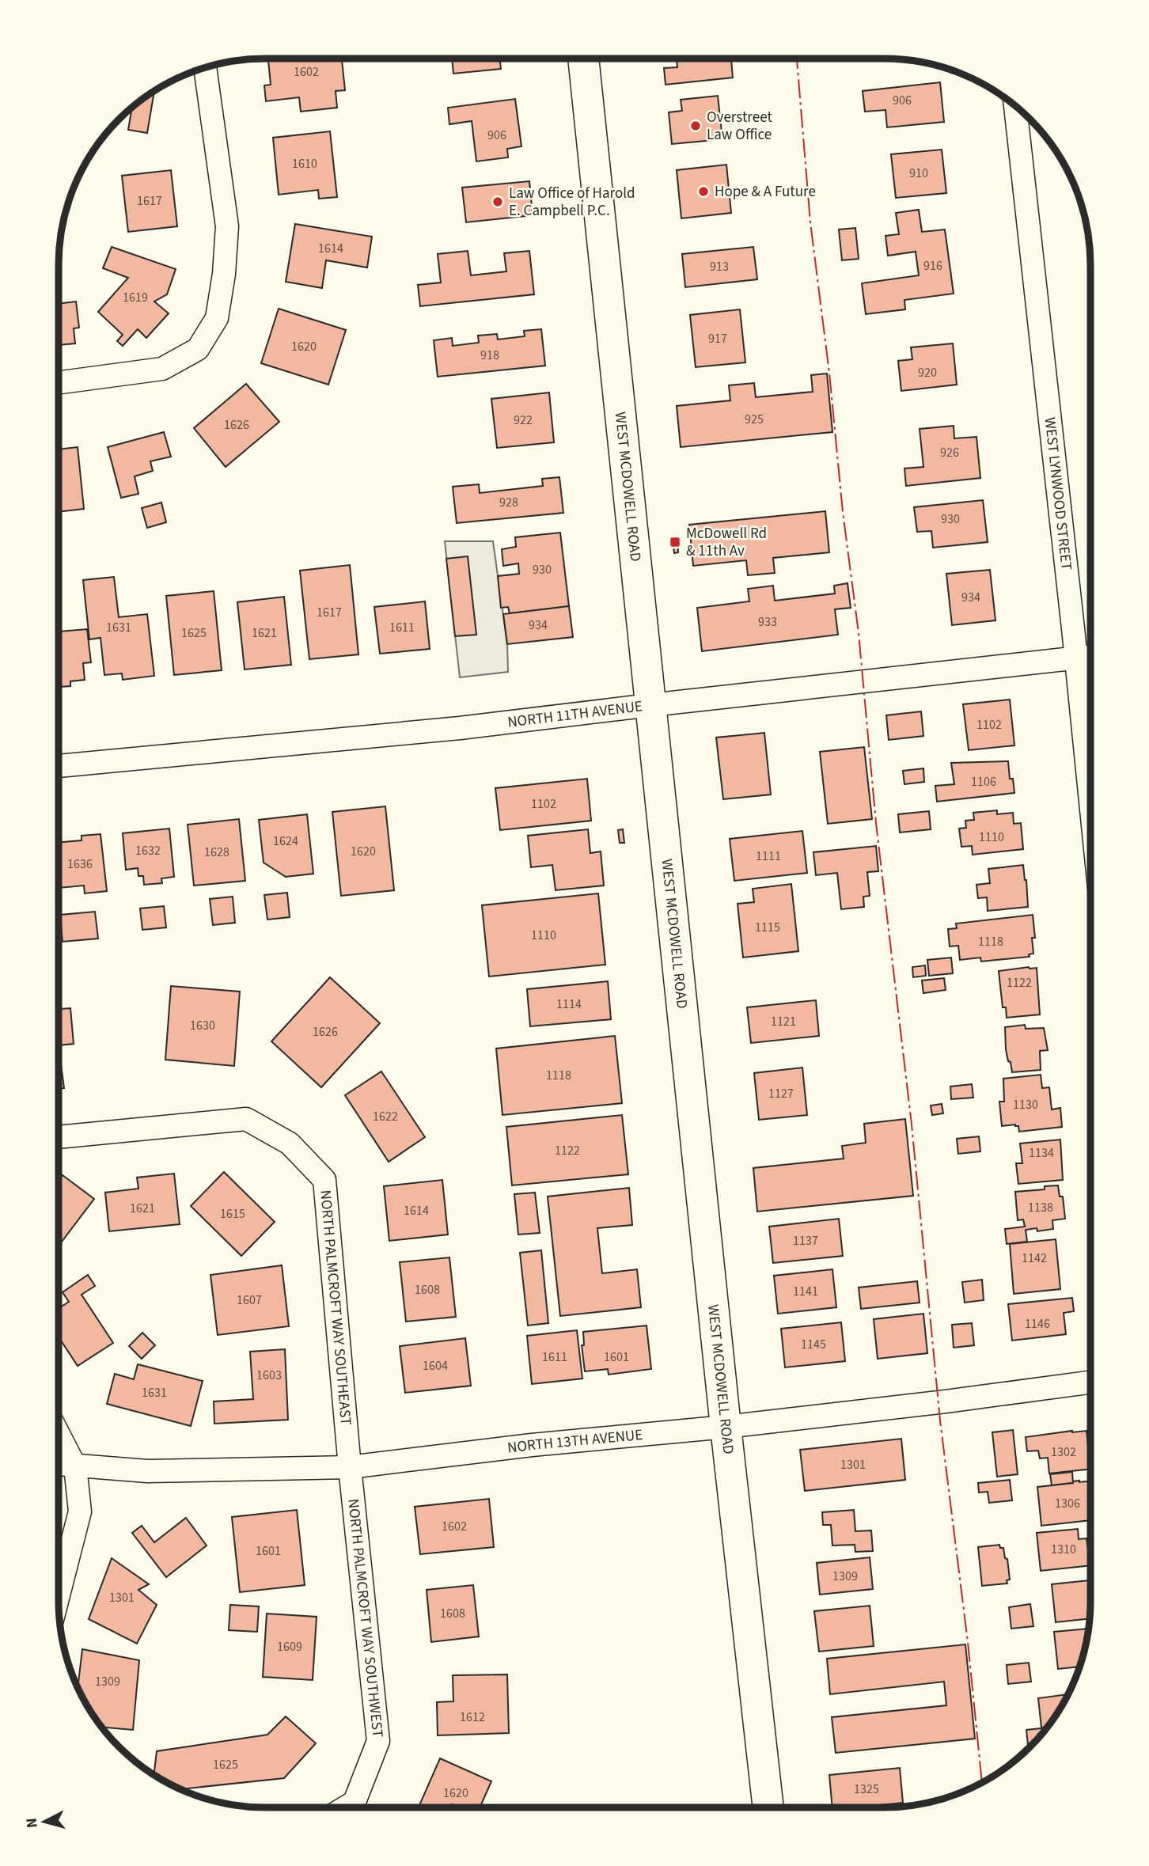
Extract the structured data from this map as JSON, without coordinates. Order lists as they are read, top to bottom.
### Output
{
  "streets": {
    "main road": ["WEST MCDOWELL ROAD"],
    "street": [
      "WEST LYNWOOD STREET",
      "NORTH 11TH AVENUE",
      "NORTH PALMCROFT WAY SOUTHEAST",
      "NORTH 13TH AVENUE",
      "NORTH PALMCROFT WAY SOUTHWEST"
    ]
  },
  "crossings": [
    ["WEST MCDOWELL ROAD", "NORTH 11TH AVENUE"],
    ["WEST MCDOWELL ROAD", "NORTH 13TH AVENUE"],
    ["WEST LYNWOOD STREET", "NORTH 11TH AVENUE"],
    ["NORTH PALMCROFT WAY SOUTHEAST", "NORTH 13TH AVENUE"],
    ["NORTH PALMCROFT WAY SOUTHEAST", "NORTH PALMCROFT WAY SOUTHWEST"],
    ["NORTH 13TH AVENUE", "NORTH PALMCROFT WAY SOUTHWEST"]
  ],
  "places": {
    "other": ["Overstreet Law Office", "Hope & A Future", "Law Office of Harold E. Campbell P.C."],
    "transit": ["McDowell Rd & 11th Av"]
  },
  "house_numbers": [
    "1602",
    "906",
    "906",
    "1610",
    "910",
    "1617",
    "1614",
    "916",
    "913",
    "1619",
    "917",
    "1620",
    "918",
    "920",
    "925",
    "922",
    "1626",
    "926",
    "928",
    "930",
    "930",
    "934",
    "1617",
    "933",
    "934",
    "1631",
    "1611",
    "1625",
    "1621",
    "1102",
    "1106",
    "1102",
    "1110",
    "1624",
    "1632",
    "1620",
    "1628",
    "1111",
    "1636",
    "1115",
    "1110",
    "1118",
    "1122",
    "1114",
    "1121",
    "1630",
    "1626",
    "1118",
    "1127",
    "1130",
    "1622",
    "1122",
    "1134",
    "1138",
    "1621",
    "1614",
    "1615",
    "1137",
    "1142",
    "1608",
    "1141",
    "1607",
    "1146",
    "1145",
    "1611",
    "1601",
    "1604",
    "1603",
    "1631",
    "1302",
    "1301",
    "1306",
    "1602",
    "1310",
    "1601",
    "1309",
    "1301",
    "1608",
    "1609",
    "1309",
    "1612",
    "1625",
    "1325",
    "1620"
  ],
  "north": "left"
}
